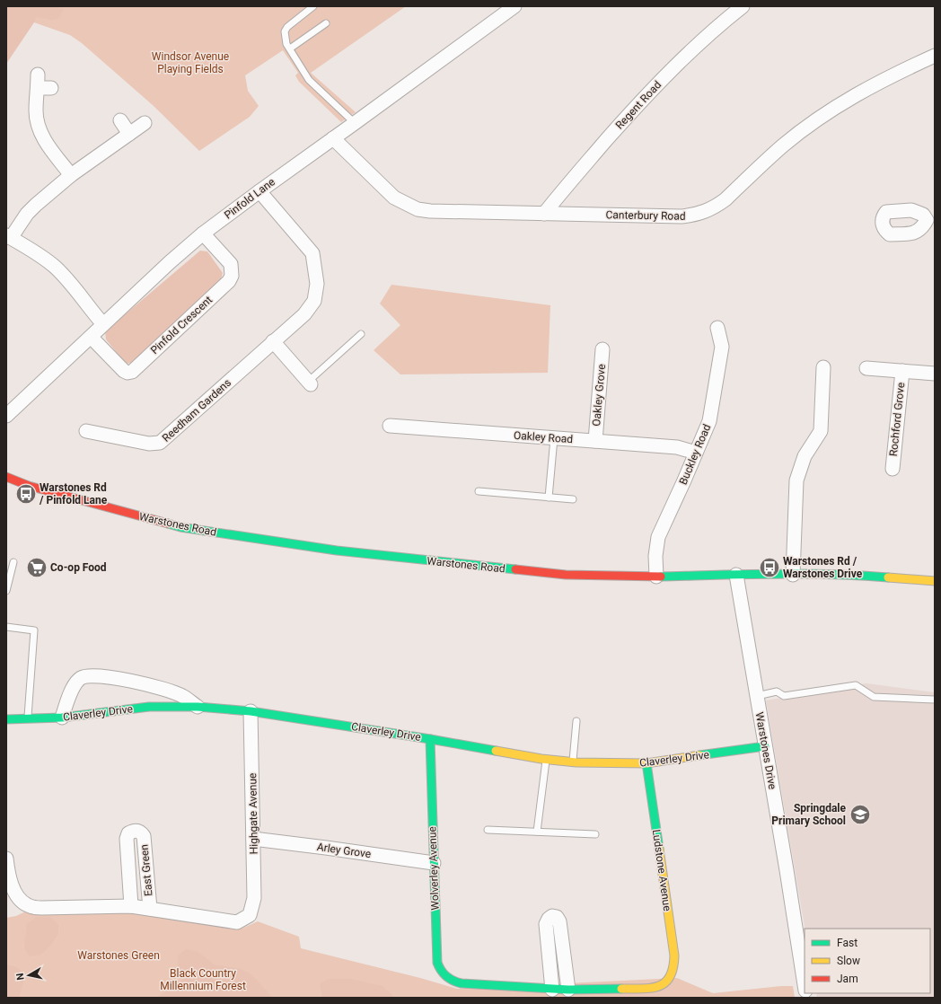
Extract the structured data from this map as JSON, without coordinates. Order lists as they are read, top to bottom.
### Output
{
  "streets": {
    "street": [
      "Regent Road",
      "Pinfold Lane",
      "Canterbury Road",
      "Pinfold Crescent",
      "Oakley Grove",
      "Reedham Gardens",
      "Rochford Grove",
      "Oakley Road",
      "Buckley Road",
      "Warstones Road",
      "Claverley Drive",
      "Warstones Drive",
      "Highgate Avenue",
      "Arley Grove",
      "Wolverley Avenue",
      "East Green",
      "Ludstone Avenue"
    ]
  },
  "crossings": [
    ["Regent Road", "Canterbury Road"],
    ["Pinfold Lane", "Canterbury Road"],
    ["Pinfold Lane", "Pinfold Crescent"],
    ["Pinfold Lane", "Reedham Gardens"],
    ["Oakley Grove", "Oakley Road"],
    ["Oakley Road", "Buckley Road"],
    ["Buckley Road", "Warstones Road"],
    ["Warstones Road", "Warstones Drive"],
    ["Claverley Drive", "Warstones Drive"],
    ["Claverley Drive", "Highgate Avenue"],
    ["Claverley Drive", "Wolverley Avenue"],
    ["Claverley Drive", "Ludstone Avenue"],
    ["Highgate Avenue", "Arley Grove"],
    ["Highgate Avenue", "East Green"],
    ["Arley Grove", "Wolverley Avenue"]
  ],
  "parks": ["Windsor Avenue Playing Fields", "Warstones Green", "Black Country Millennium Forest"],
  "places": {
    "bus stop": ["Warstones Rd / Pinfold Lane", "Warstones Rd / Warstones Drive"],
    "supermarket": ["Co-op Food"],
    "school or university": ["Springdale Primary School"]
  },
  "legend": ["Fast", "Slow", "Jam"],
  "north": "left"
}
